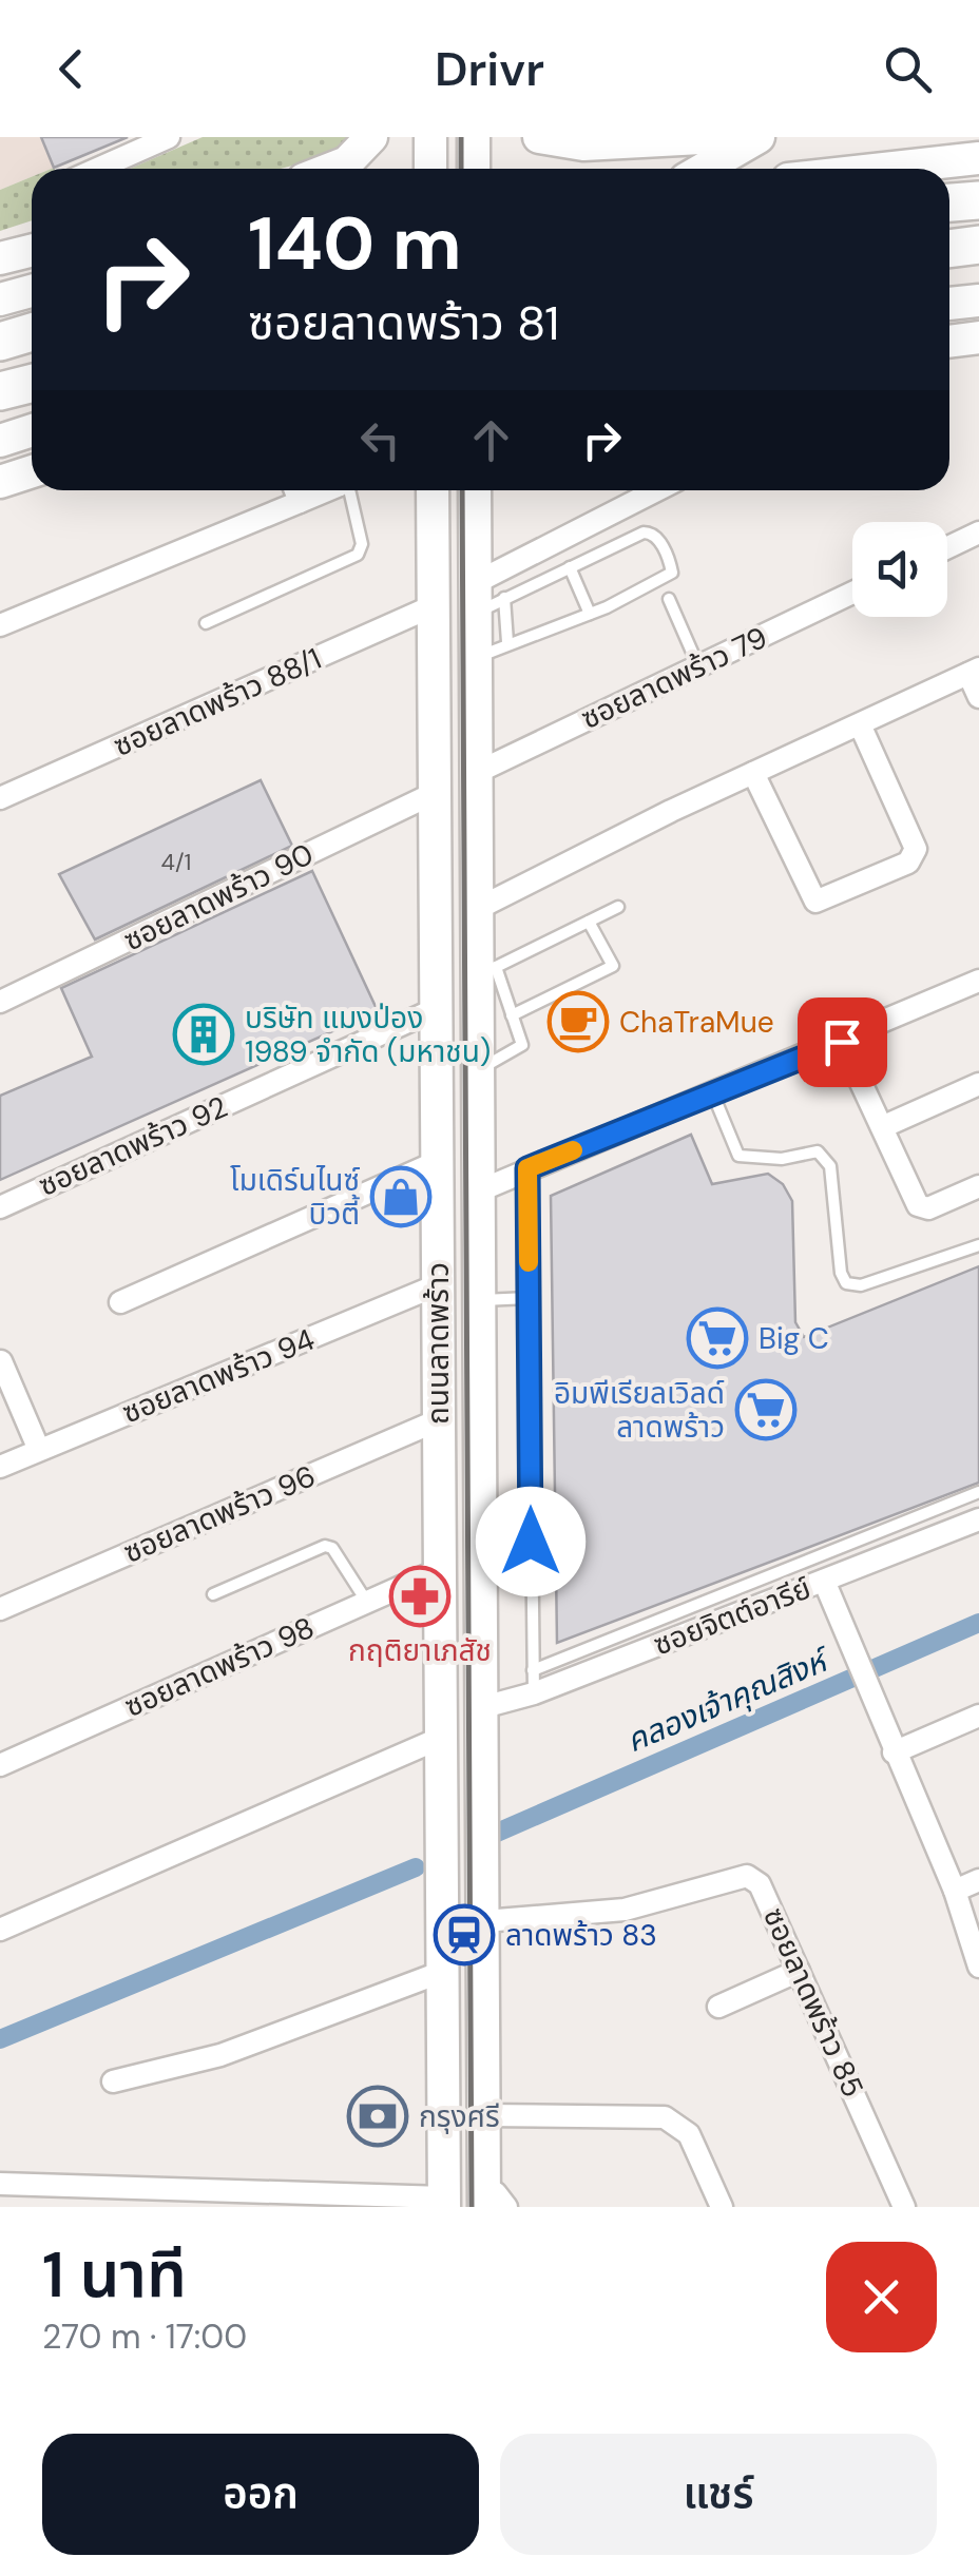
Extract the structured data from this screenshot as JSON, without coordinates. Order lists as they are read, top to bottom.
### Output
{
  "streets": {
    "main road": ["ถนนลาดพร้าว"],
    "street": [
      "ซอยลาดพร้าว 79",
      "ซอยลาดพร้าว 88/1",
      "ซอยลาดพร้าว 90",
      "ซอยลาดพร้าว 92",
      "ซอยลาดพร้าว 94",
      "ซอยลาดพร้าว 96",
      "ซอยจิตต์อารีย์",
      "ซอยลาดพร้าว 98",
      "ซอยลาดพร้าว 85"
    ]
  },
  "crossings": [
    ["ซอยลาดพร้าว 79", "ถนนลาดพร้าว"],
    ["ซอยลาดพร้าว 88/1", "ถนนลาดพร้าว"],
    ["ซอยลาดพร้าว 90", "ถนนลาดพร้าว"],
    ["ซอยลาดพร้าว 92", "ถนนลาดพร้าว"],
    ["ถนนลาดพร้าว", "ซอยลาดพร้าว 94"],
    ["ถนนลาดพร้าว", "ซอยลาดพร้าว 96"],
    ["ถนนลาดพร้าว", "ซอยจิตต์อารีย์"],
    ["ถนนลาดพร้าว", "ซอยลาดพร้าว 98"],
    ["ถนนลาดพร้าว", "ซอยลาดพร้าว 85"]
  ],
  "water": ["คลองเจ้าคุณสิงห์"],
  "places": {
    "cafe": ["ChaTraMue"],
    "building": ["บริษัท แมงป่อง 1989 จำกัด (มหาชน)"],
    "shop": ["โมเดิร์นไนซ์ บิวตี้"],
    "supermarket": ["Big C", "อิมพีเรียลเวิลด์ ลาดพร้าว"],
    "pharmacy": ["กฤติยาเภสัช"],
    "station": ["ลาดพร้าว 83"],
    "bank": ["กรุงศรี"]
  },
  "house_numbers": ["4/1"],
  "page": {
    "header": "Drivr",
    "turn": ["140 m", "ซอยลาดพร้าว 81"],
    "heading": ["1 นาที", "270 m · 17:00"],
    "buttons": ["ออก", "แชร์"]
  }
}
